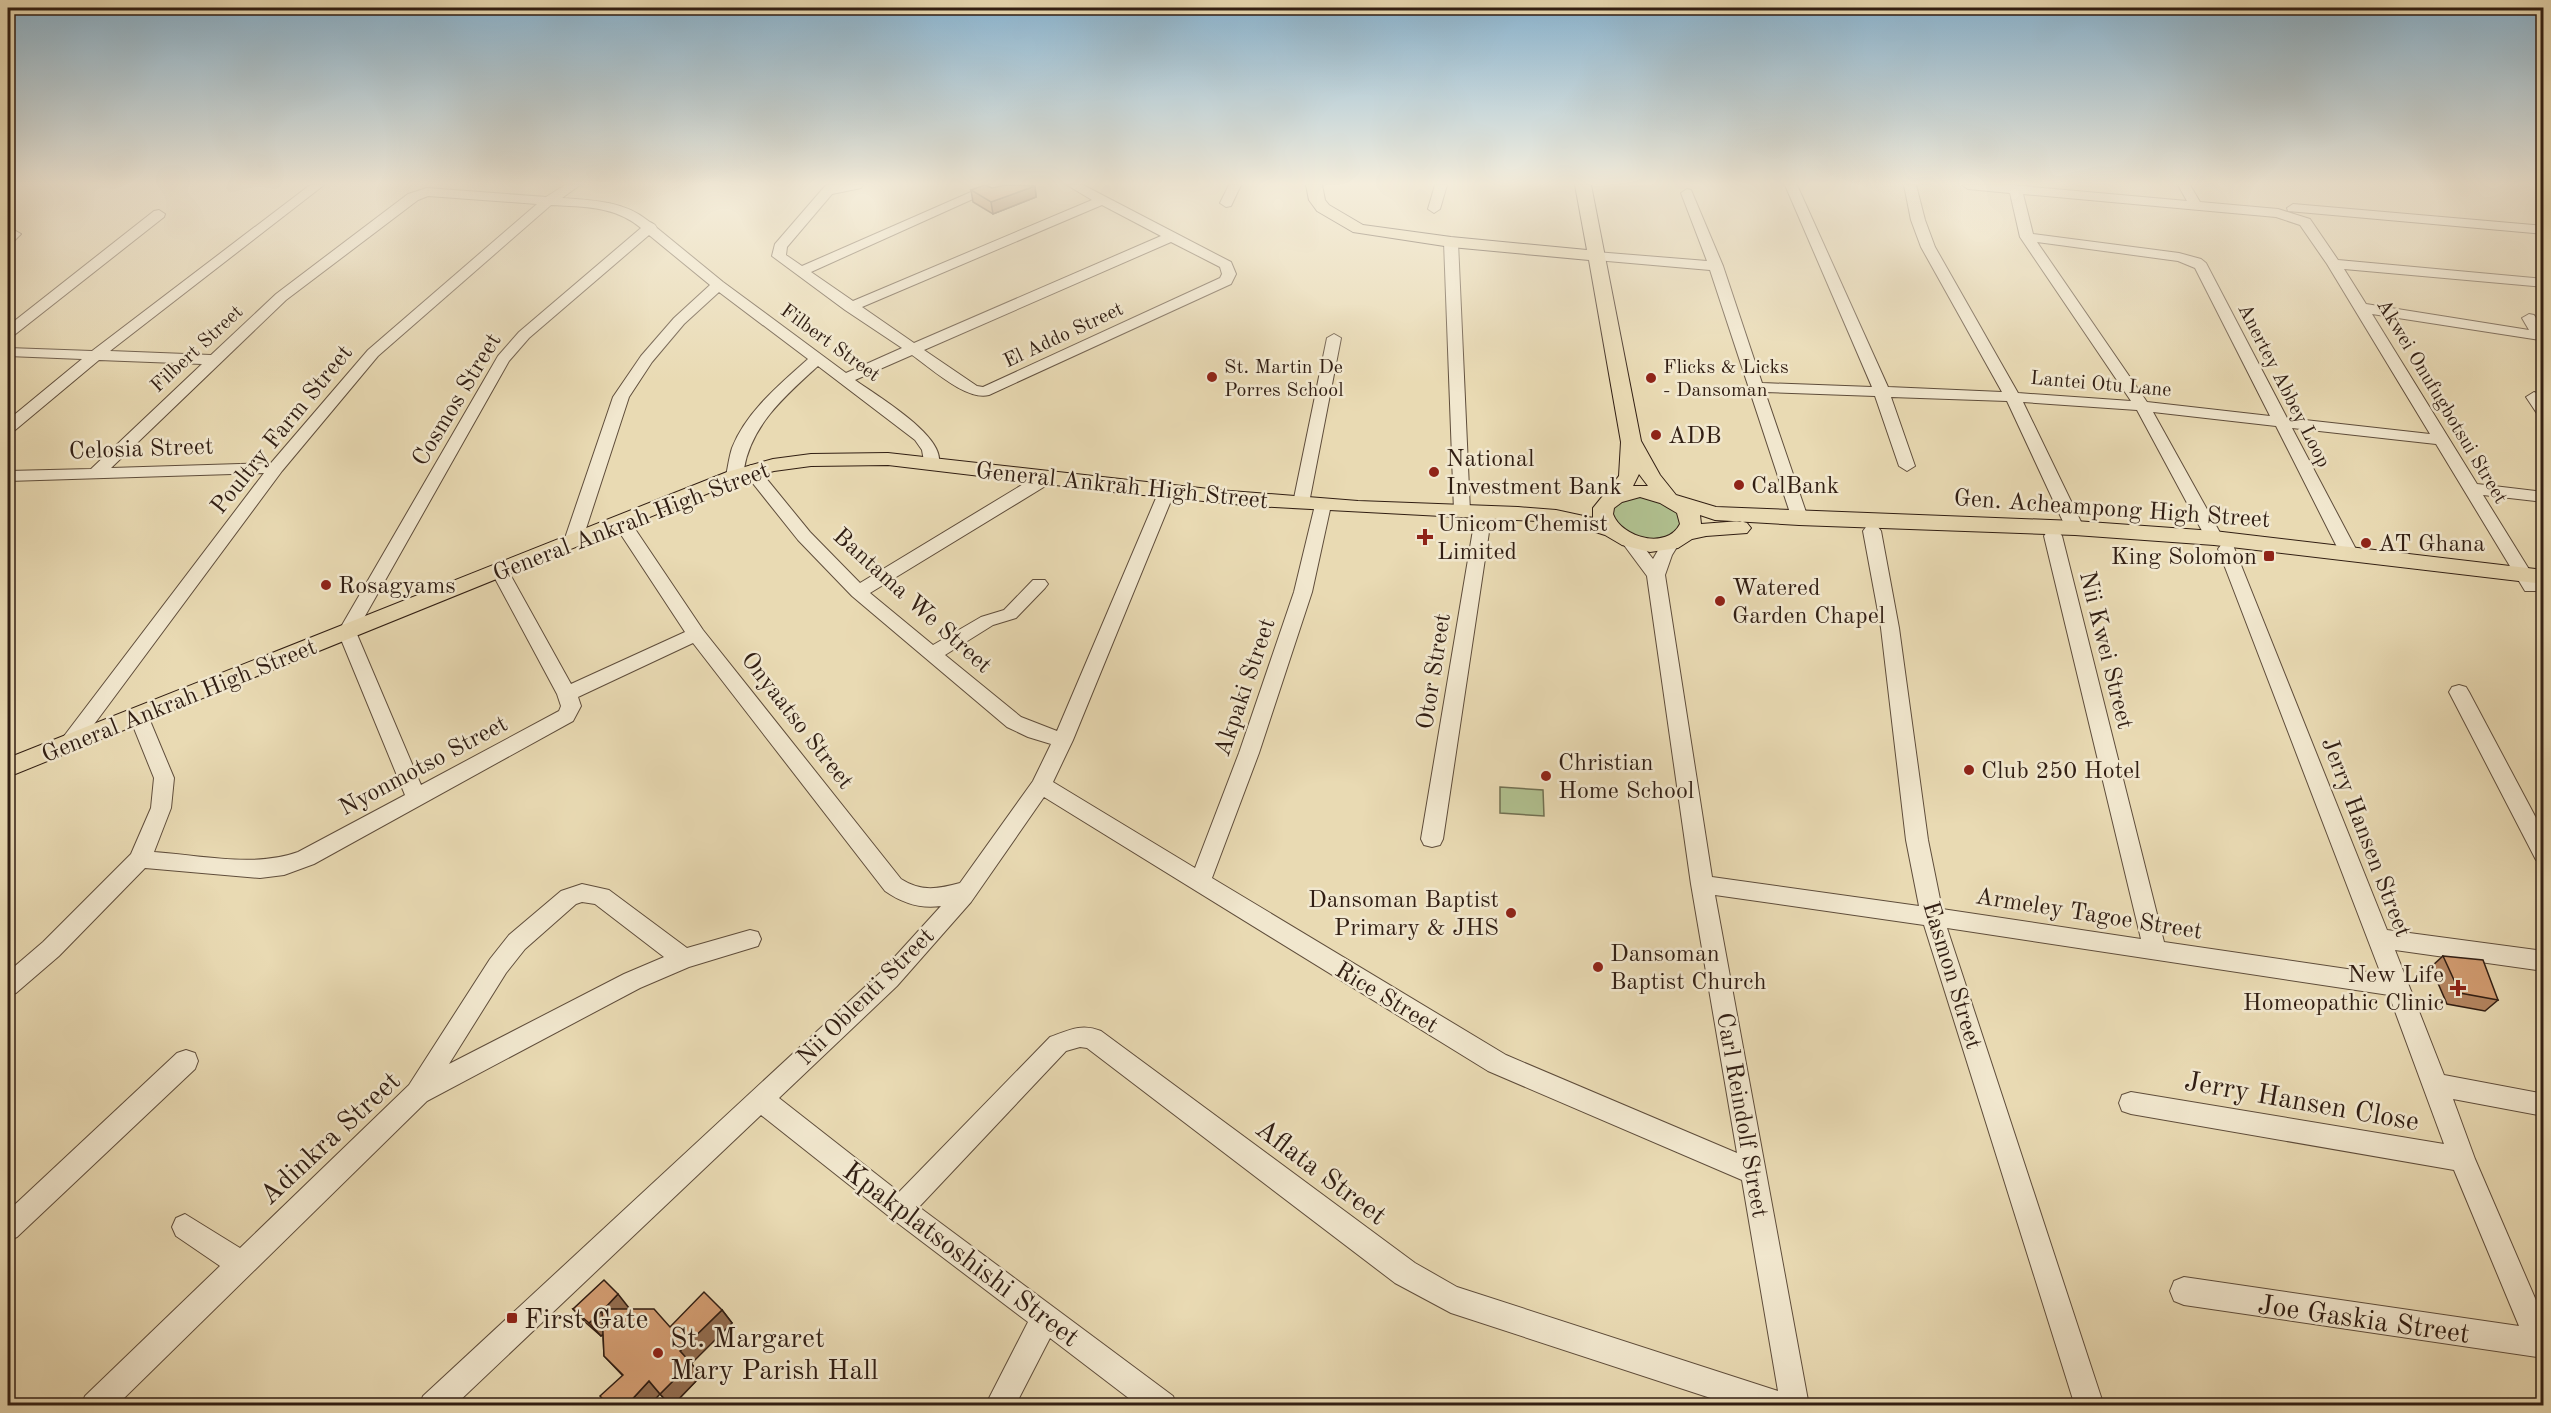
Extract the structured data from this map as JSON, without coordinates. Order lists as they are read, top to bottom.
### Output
{
  "streets": {
    "main road": ["General Ankrah High Street", "Gen. Acheampong High Street"],
    "street": [
      "El Addo Street",
      "Filbert Street",
      "Lantei Otu Lane",
      "Anertey Abbey Loop",
      "Cosmos Street",
      "Akwei Onufugbotsui Street",
      "Poultry Farm Street",
      "Celosia Street",
      "Bantama We Street",
      "Nii Kwei Street",
      "Otor Street",
      "Akpaki Street",
      "Onyaatso Street",
      "Nyonmotso Street",
      "Jerry Hansen Street",
      "Armeley Tagoe Street",
      "Easmon Street",
      "Nii Oblenti Street",
      "Rice Street",
      "Jerry Hansen Close",
      "Carl Reindolf Street",
      "Adinkra Street",
      "Aflata Street",
      "Kpakplatsoshishi Street",
      "Joe Gaskia Street"
    ]
  },
  "crossings": [
    ["Filbert Street", "Celosia Street"],
    ["Filbert Street", "General Ankrah High Street"],
    ["Lantei Otu Lane", "Anertey Abbey Loop"],
    ["Lantei Otu Lane", "Akwei Onufugbotsui Street"],
    ["Lantei Otu Lane", "Jerry Hansen Street"],
    ["Anertey Abbey Loop", "Gen. Acheampong High Street"],
    ["Cosmos Street", "General Ankrah High Street"],
    ["Akwei Onufugbotsui Street", "Gen. Acheampong High Street"],
    ["Poultry Farm Street", "Celosia Street"],
    ["Poultry Farm Street", "General Ankrah High Street"],
    ["General Ankrah High Street", "Gen. Acheampong High Street"],
    ["General Ankrah High Street", "Bantama We Street"],
    ["General Ankrah High Street", "Otor Street"],
    ["General Ankrah High Street", "Akpaki Street"],
    ["General Ankrah High Street", "Onyaatso Street"],
    ["General Ankrah High Street", "Nii Oblenti Street"],
    ["General Ankrah High Street", "Carl Reindolf Street"],
    ["Gen. Acheampong High Street", "Nii Kwei Street"],
    ["Gen. Acheampong High Street", "Jerry Hansen Street"],
    ["Gen. Acheampong High Street", "Easmon Street"],
    ["Bantama We Street", "Nii Oblenti Street"],
    ["Nii Kwei Street", "Armeley Tagoe Street"],
    ["Akpaki Street", "Rice Street"],
    ["Onyaatso Street", "Nii Oblenti Street"],
    ["Jerry Hansen Street", "Armeley Tagoe Street"],
    ["Jerry Hansen Street", "Jerry Hansen Close"],
    ["Jerry Hansen Street", "Joe Gaskia Street"],
    ["Armeley Tagoe Street", "Easmon Street"],
    ["Armeley Tagoe Street", "Carl Reindolf Street"],
    ["Nii Oblenti Street", "Rice Street"],
    ["Nii Oblenti Street", "Kpakplatsoshishi Street"],
    ["Rice Street", "Carl Reindolf Street"],
    ["Aflata Street", "Kpakplatsoshishi Street"]
  ],
  "places": {
    "other": [
      "St. Martin De Porres School",
      "Flicks & Licks - Dansoman",
      "ADB",
      "National Investment Bank",
      "CalBank",
      "AT Ghana",
      "Rosagyams",
      "Watered Garden Chapel",
      "Club 250 Hotel",
      "Christian Home School",
      "Dansoman Baptist Primary & JHS",
      "Dansoman Baptist Church",
      "St. Margaret Mary Parish Hall"
    ],
    "health": ["Unicom Chemist Limited", "New Life Homeopathic Clinic"],
    "transit": ["King Solomon", "First Gate"]
  }
}
